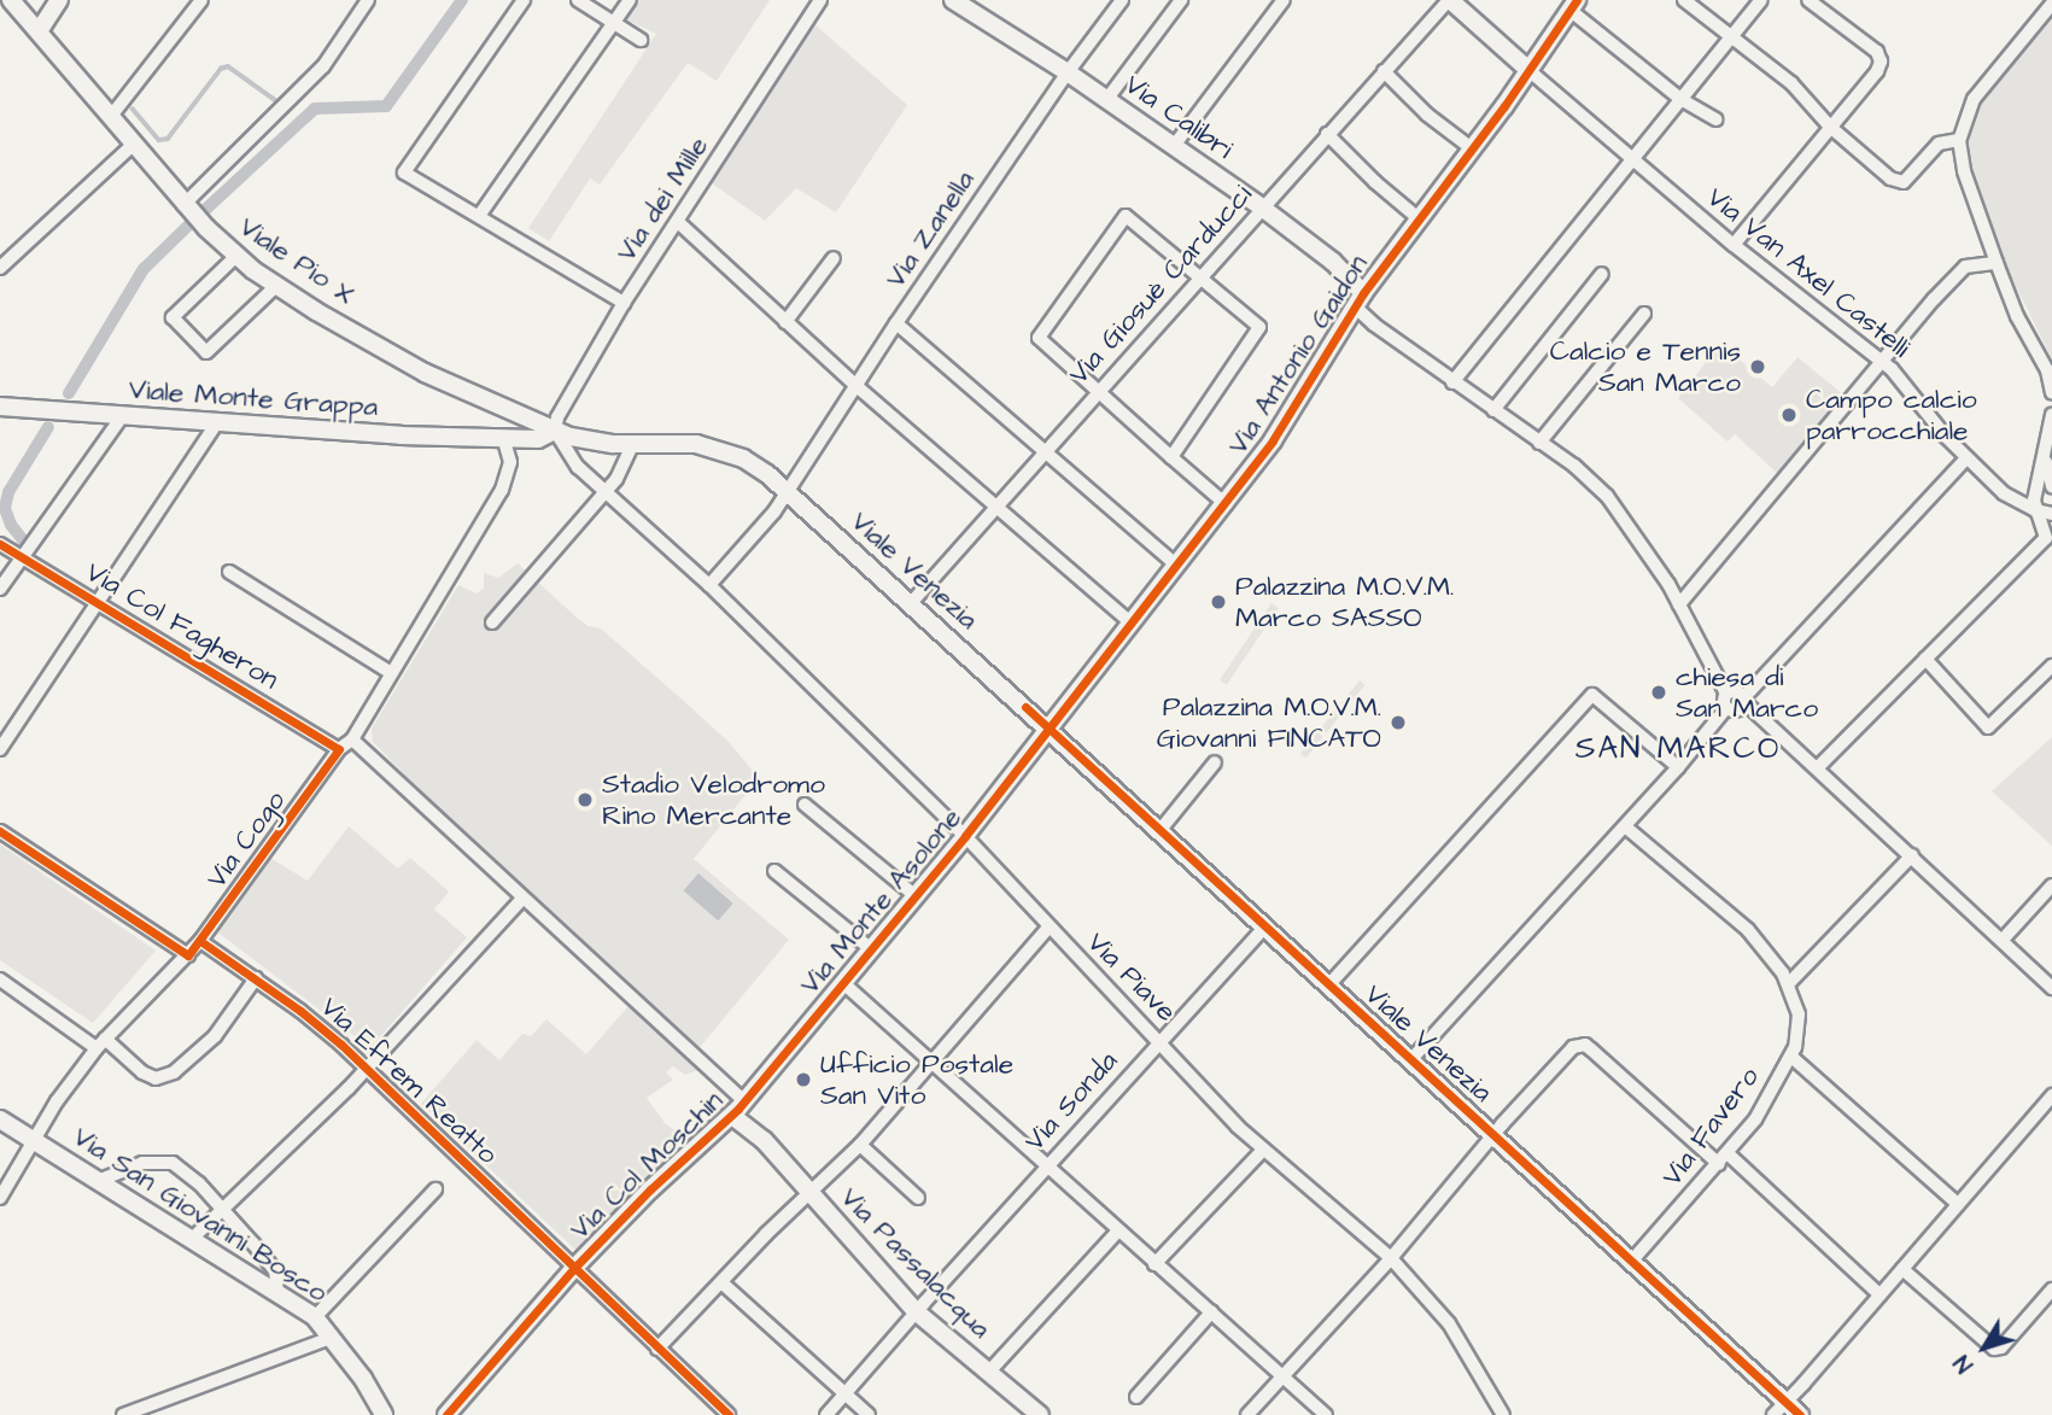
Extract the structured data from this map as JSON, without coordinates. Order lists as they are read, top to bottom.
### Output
{
  "streets": {
    "street": [
      "Via Calibri",
      "Via dei Mille",
      "Via Zanella",
      "Viale Pio X",
      "Via Van Axel Castelli",
      "Via Giosuè Carducci",
      "Via Antonio Gaidon",
      "Viale Monte Grappa",
      "Viale Venezia",
      "Via Col Fagheron",
      "Via Cogo",
      "Via Monte Asolone",
      "Via Piave",
      "Via Efrem Reatto",
      "Via Sonda",
      "Via Favero",
      "Via Col Moschin",
      "Via San Giovanni Bosco",
      "Via Passalacqua"
    ]
  },
  "crossings": [
    ["Via Calibri", "Via Zanella"],
    ["Via Calibri", "Via Giosuè Carducci"],
    ["Via Calibri", "Via Antonio Gaidon"],
    ["Via dei Mille", "Viale Pio X"],
    ["Via dei Mille", "Viale Monte Grappa"],
    ["Via dei Mille", "Via Piave"],
    ["Via Zanella", "Viale Venezia"],
    ["Viale Pio X", "Viale Monte Grappa"],
    ["Viale Pio X", "Viale Venezia"],
    ["Viale Pio X", "Via Piave"],
    ["Via Van Axel Castelli", "Via Antonio Gaidon"],
    ["Via Giosuè Carducci", "Viale Venezia"],
    ["Via Antonio Gaidon", "Viale Venezia"],
    ["Via Antonio Gaidon", "Via Monte Asolone"],
    ["Viale Monte Grappa", "Via Piave"],
    ["Viale Venezia", "Via Monte Asolone"],
    ["Viale Venezia", "Via Sonda"],
    ["Viale Venezia", "Via Favero"],
    ["Via Col Fagheron", "Via Cogo"],
    ["Via Cogo", "Via Efrem Reatto"],
    ["Via Cogo", "Via San Giovanni Bosco"],
    ["Via Monte Asolone", "Via Piave"],
    ["Via Monte Asolone", "Via Col Moschin"],
    ["Via Piave", "Via Sonda"],
    ["Via Efrem Reatto", "Via Col Moschin"],
    ["Via Sonda", "Via Passalacqua"]
  ],
  "districts": ["SAN MARCO"],
  "places": [
    "Calcio e Tennis San Marco",
    "Campo calcio parrocchiale",
    "Palazzina M.O.V.M. Marco SASSO",
    "chiesa di San Marco",
    "Palazzina M.O.V.M. Giovanni FINCATO",
    "Stadio Velodromo Rino Mercante",
    "Ufficio Postale San Vito"
  ],
  "north": "bottom left"
}
